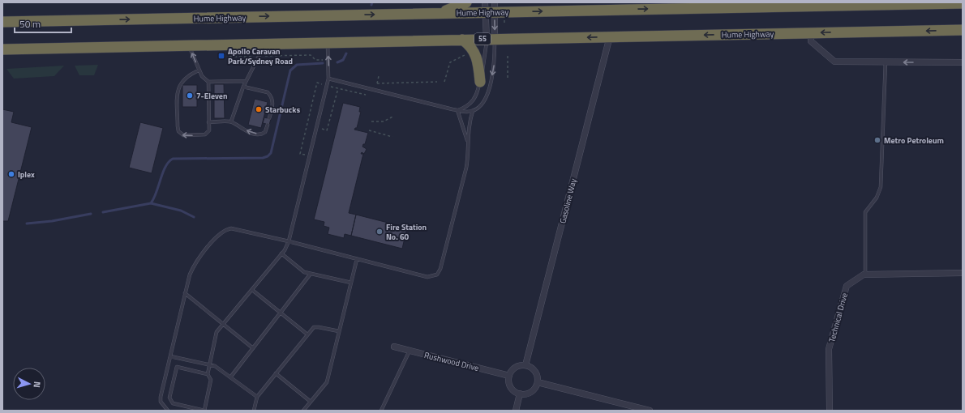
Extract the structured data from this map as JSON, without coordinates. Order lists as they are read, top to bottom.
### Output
{
  "streets": {
    "highway": ["Hume Highway", "55"],
    "street": ["Gasoline Way", "Technical Drive", "Rushwood Drive"]
  },
  "crossings": [
    ["Hume Highway", "Gasoline Way"],
    ["Gasoline Way", "Rushwood Drive"]
  ],
  "places": {
    "transit": ["Apollo Caravan Park/Sydney Road"],
    "other": [
      "7-Eleven",
      "Starbucks",
      "Metro Petroleum",
      "Iplex",
      "Fire Station No. 60"
    ]
  },
  "scale_bar": "50 m",
  "north": "right"
}
